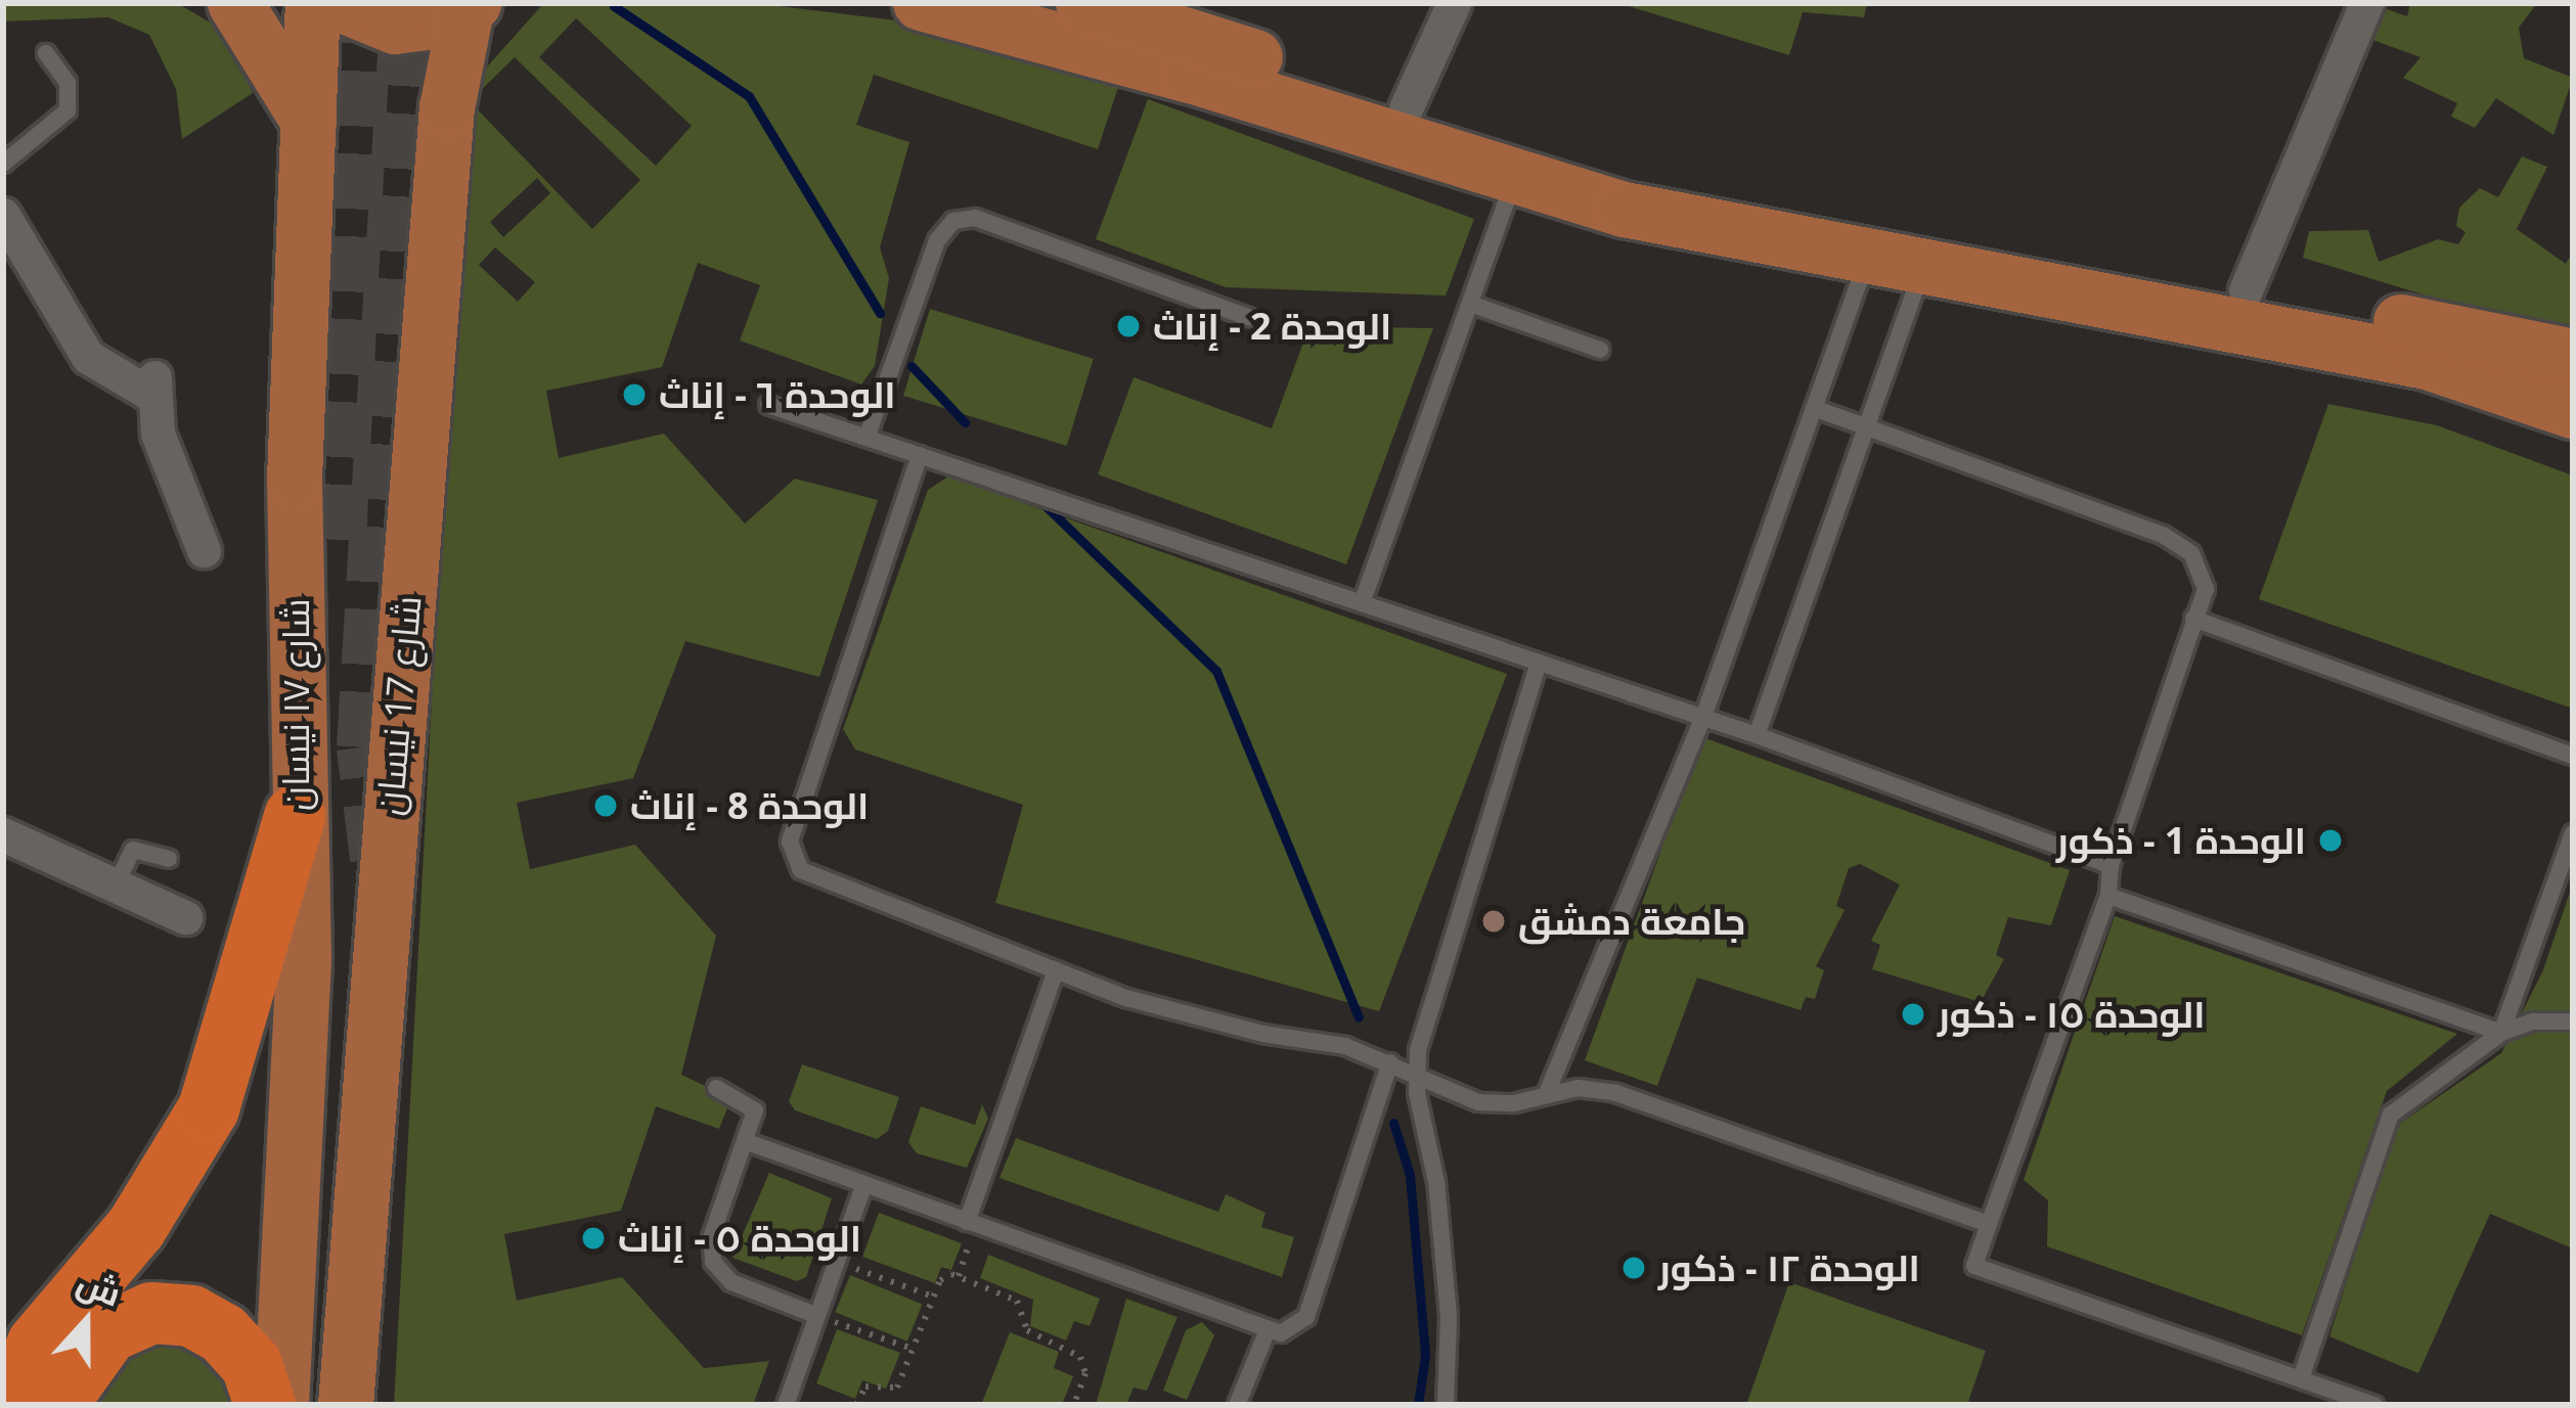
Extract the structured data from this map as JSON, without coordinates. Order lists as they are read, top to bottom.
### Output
{
  "streets": {
    "main road": ["شارع ١٧ نيسان", "شارع 17 نيسان"]
  },
  "places": [
    "الوحدة 2 - إناث",
    "الوحدة ٦ - إناث",
    "الوحدة 8 - إناث",
    "الوحدة 1 - ذكور",
    "جامعة دمشق",
    "الوحدة ١٥ - ذكور",
    "الوحدة ٥ - إناث",
    "الوحدة ١٢ - ذكور"
  ],
  "north": "top"
}
